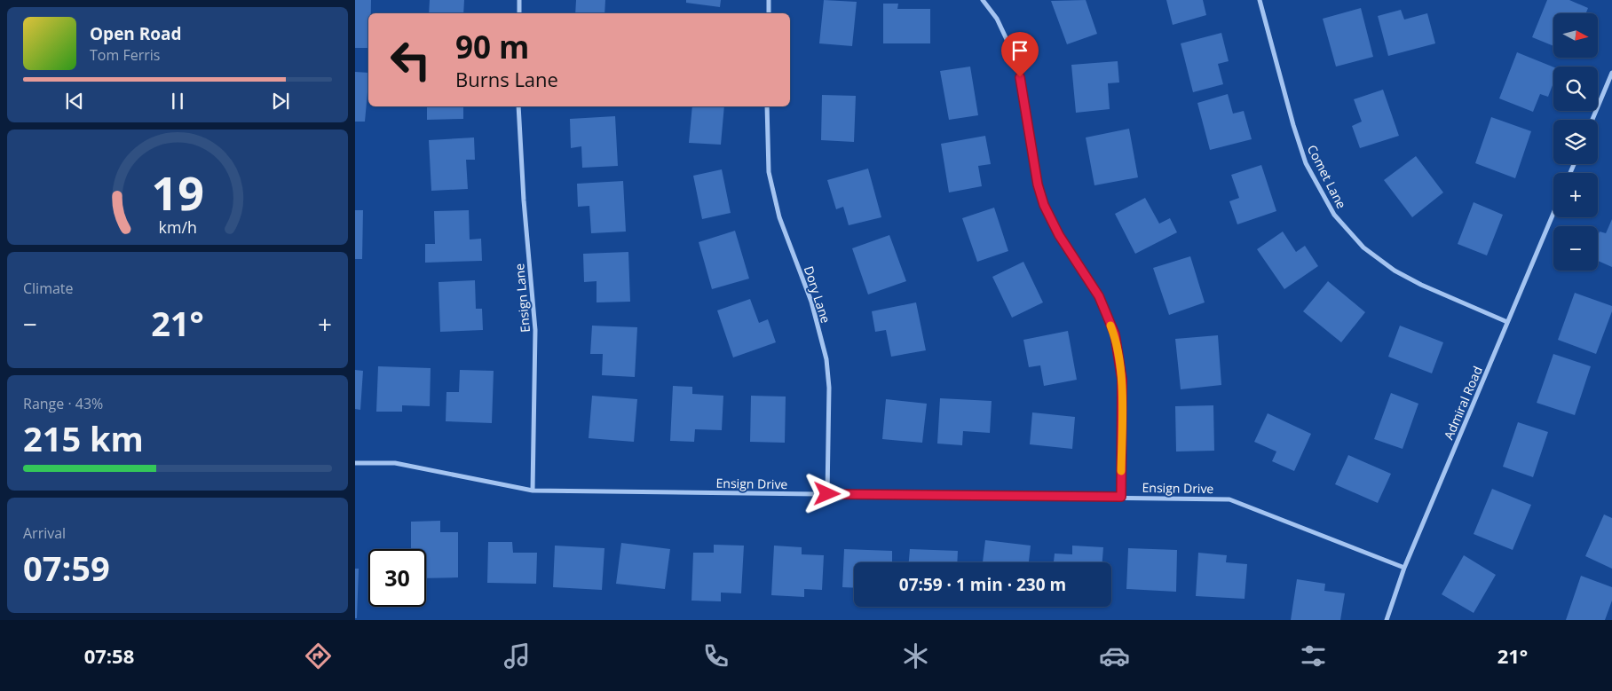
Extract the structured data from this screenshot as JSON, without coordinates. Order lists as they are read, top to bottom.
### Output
{
  "streets": {
    "street": [
      "Comet Lane",
      "Dory Lane",
      "Ensign Lane",
      "Admiral Road",
      "Ensign Drive"
    ]
  },
  "crossings": [
    ["Comet Lane", "Admiral Road"],
    ["Dory Lane", "Ensign Drive"],
    ["Ensign Lane", "Ensign Drive"],
    ["Admiral Road", "Ensign Drive"]
  ],
  "north": "right",
  "page": {
    "map_buttons": ["+", "−"],
    "turn": ["90 m", "Burns Lane"],
    "song": ["Open Road", "Tom Ferris"],
    "tile": [
      "Climate",
      ["Range · 43%", "215 km"],
      ["Arrival", "07:59"]
    ],
    "heat": ["−", "21°", "+"],
    "limit": "30",
    "trip": "07:59 · 1 min · 230 m",
    "tabs": ["07:58", "21°"],
    "gauge": ["19", "km/h"]
  }
}
